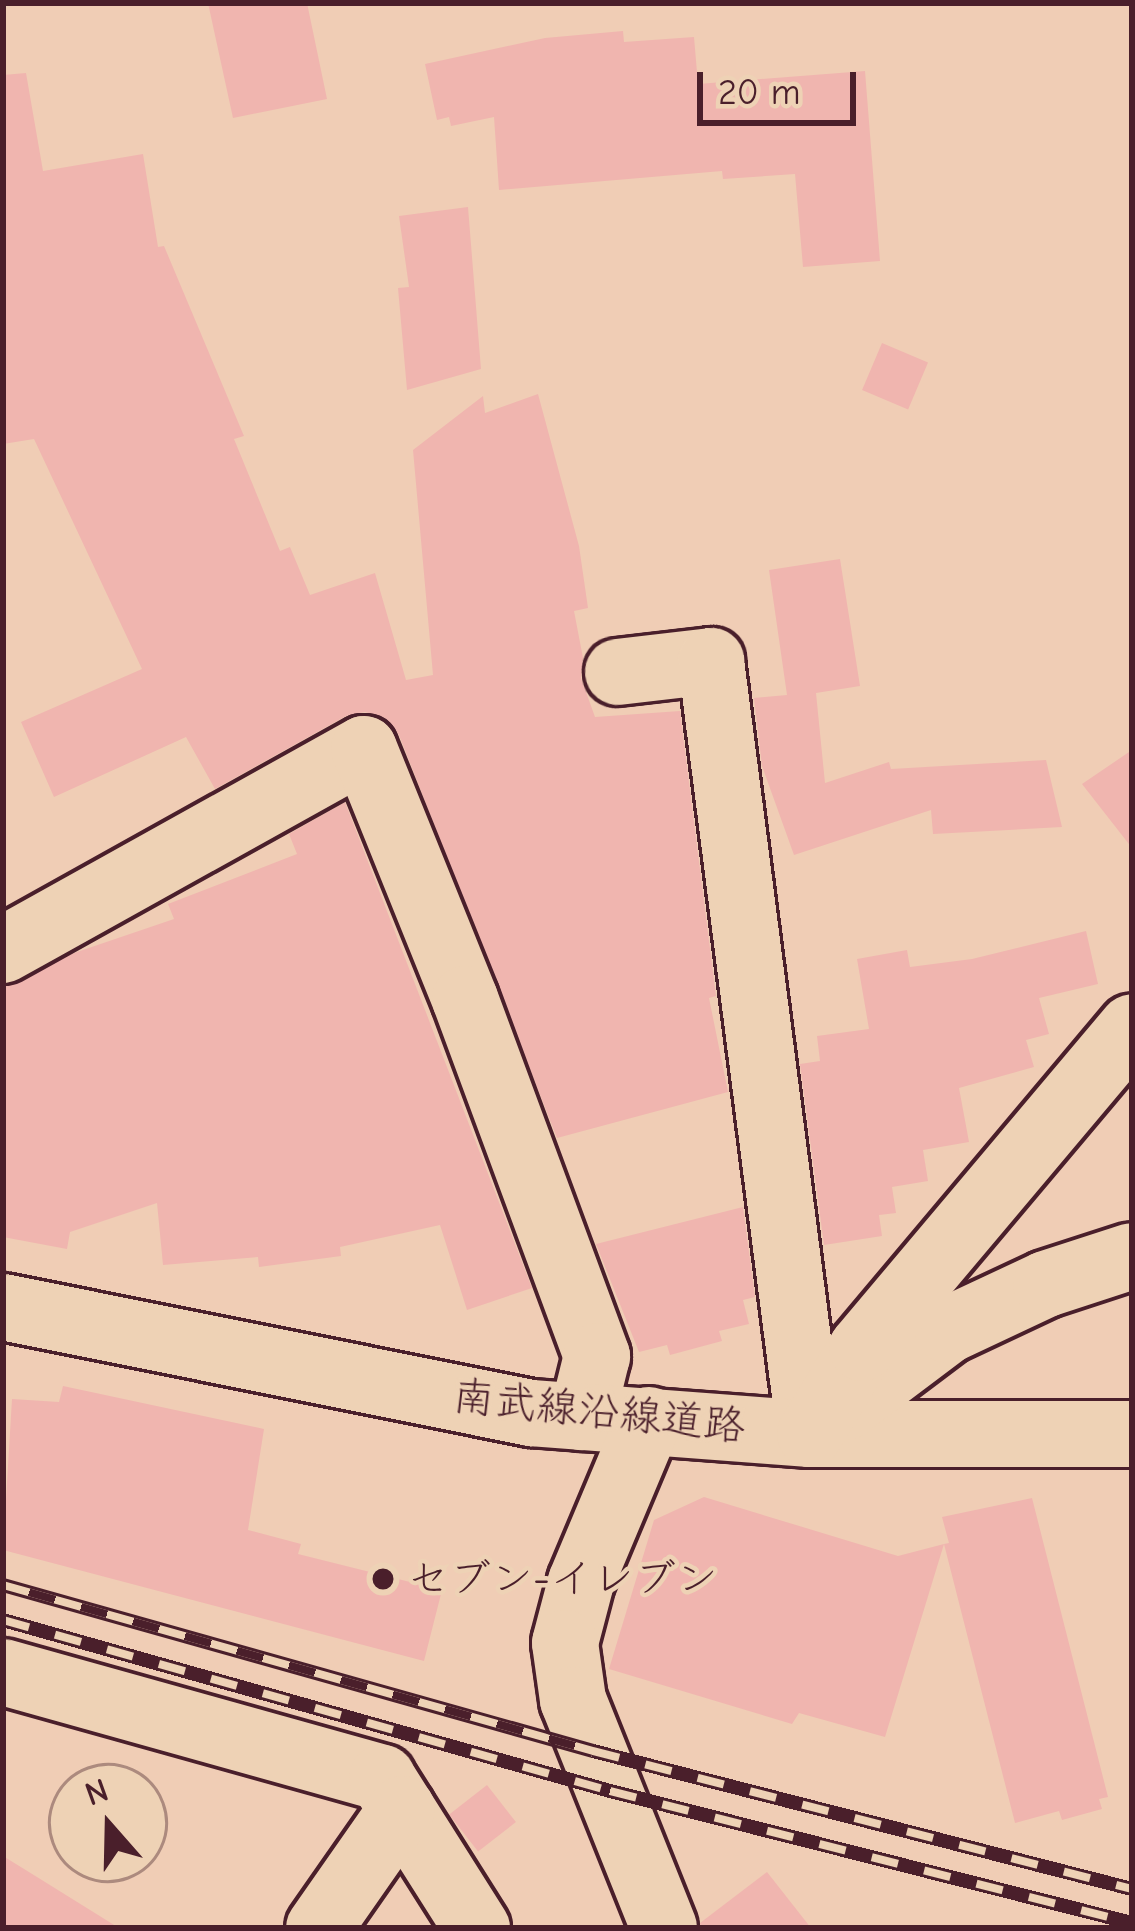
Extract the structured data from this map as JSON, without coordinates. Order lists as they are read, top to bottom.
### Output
{
  "streets": {
    "street": ["南武線沿線道路"]
  },
  "places": ["セブン-イレブン"],
  "scale_bar": "20 m",
  "north": "top"
}
